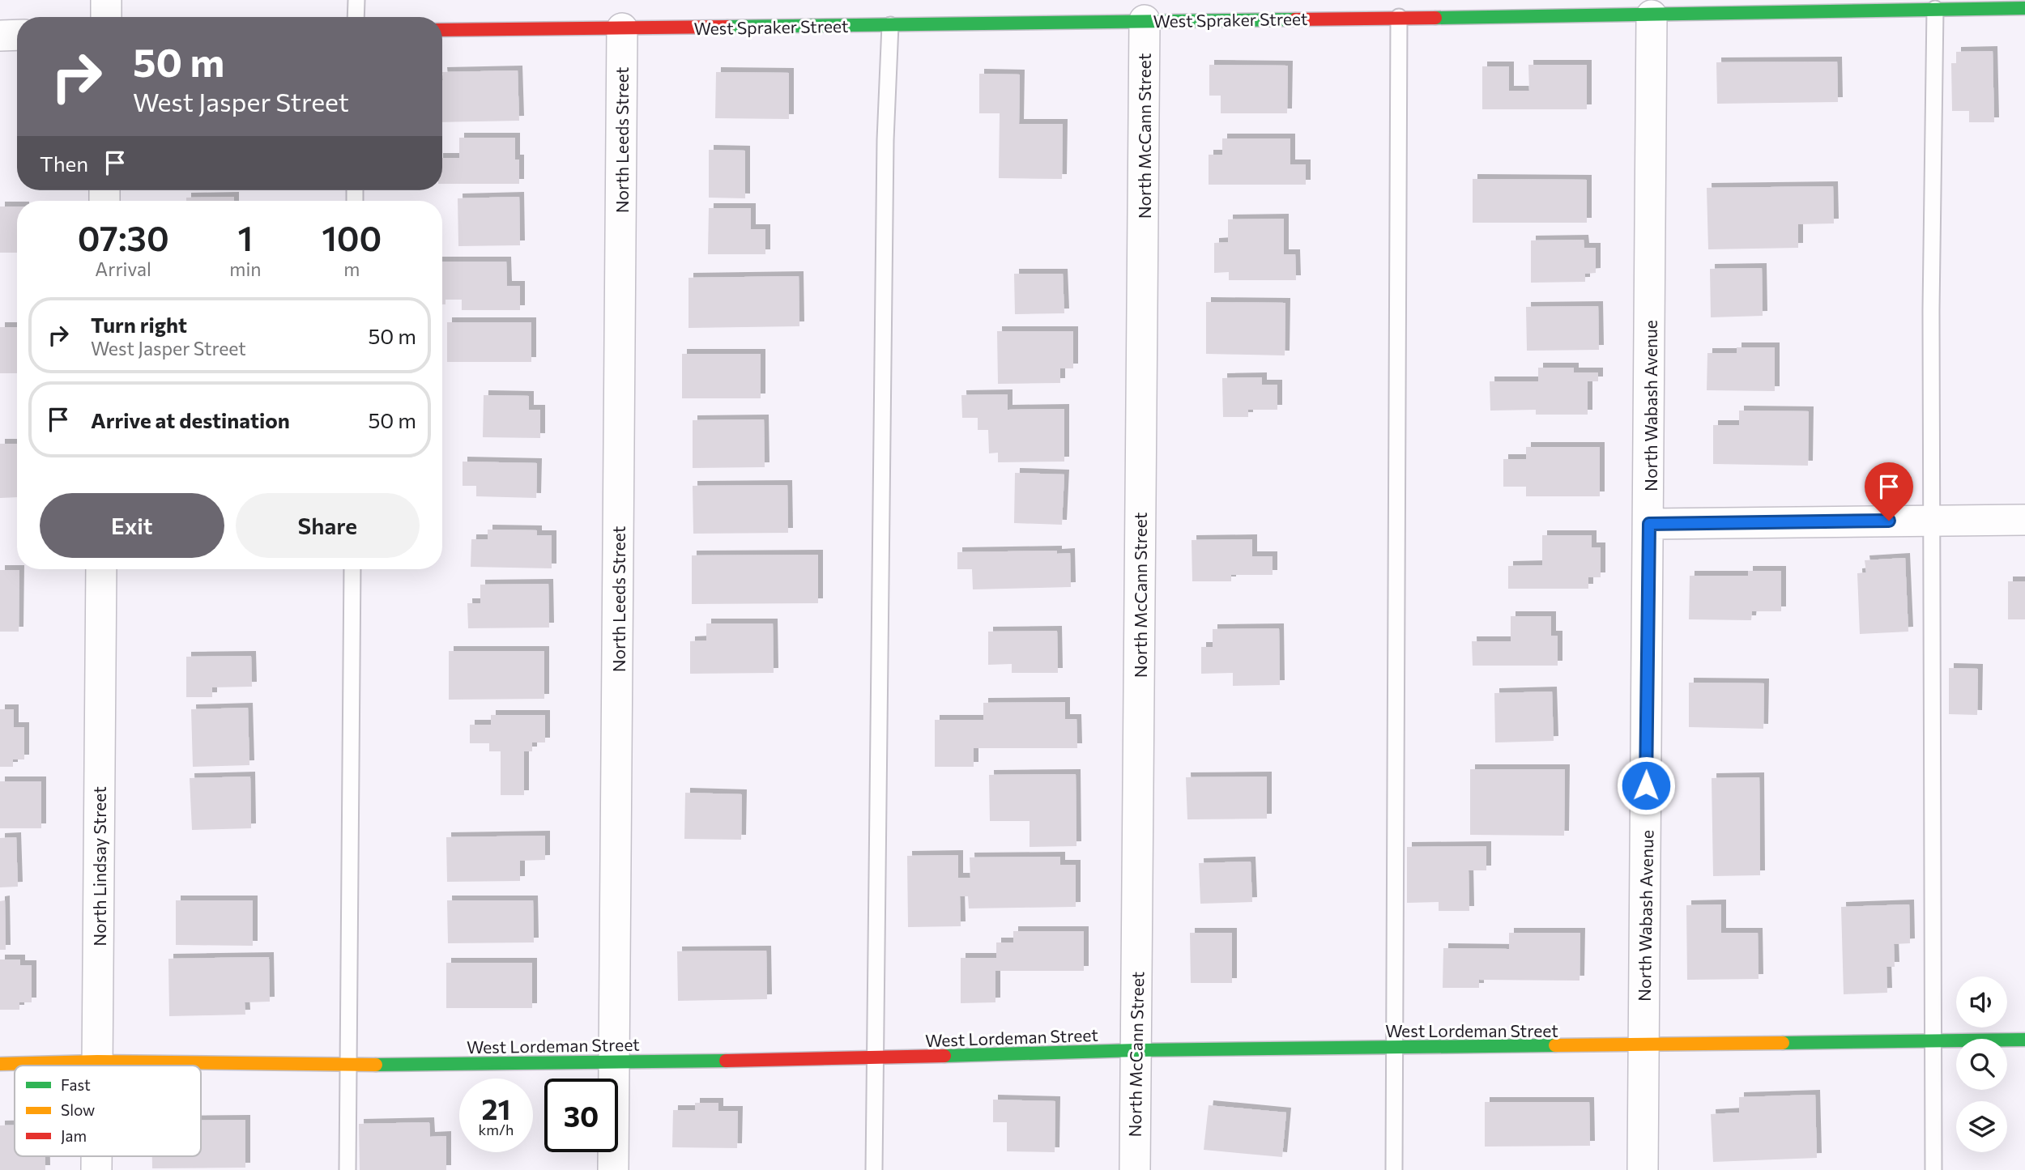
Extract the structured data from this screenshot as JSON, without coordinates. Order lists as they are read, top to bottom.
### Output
{
  "streets": {
    "street": [
      "West Spraker Street",
      "North McCann Street",
      "North Leeds Street",
      "North Wabash Avenue",
      "North Lindsay Street",
      "West Lordeman Street"
    ]
  },
  "crossings": [
    ["West Spraker Street", "North McCann Street"],
    ["West Spraker Street", "North Leeds Street"],
    ["West Spraker Street", "North Wabash Avenue"],
    ["North McCann Street", "West Lordeman Street"],
    ["North Leeds Street", "West Lordeman Street"],
    ["North Wabash Avenue", "West Lordeman Street"],
    ["North Lindsay Street", "West Lordeman Street"]
  ],
  "legend": ["Fast", "Slow", "Jam"],
  "page": {
    "turn": ["50 m", "West Jasper Street"],
    "then": "Then",
    "eta": [
      "07:30",
      "Arrival",
      "1",
      "min",
      "100",
      "m"
    ],
    "list": [
      {
        "name": "Turn right",
        "note": "West Jasper Street",
        "value": "50 m"
      },
      {
        "name": "Arrive at destination",
        "value": "50 m"
      }
    ],
    "buttons": ["Exit", "Share"],
    "speed": "21 km/h",
    "limit": "30"
  }
}
